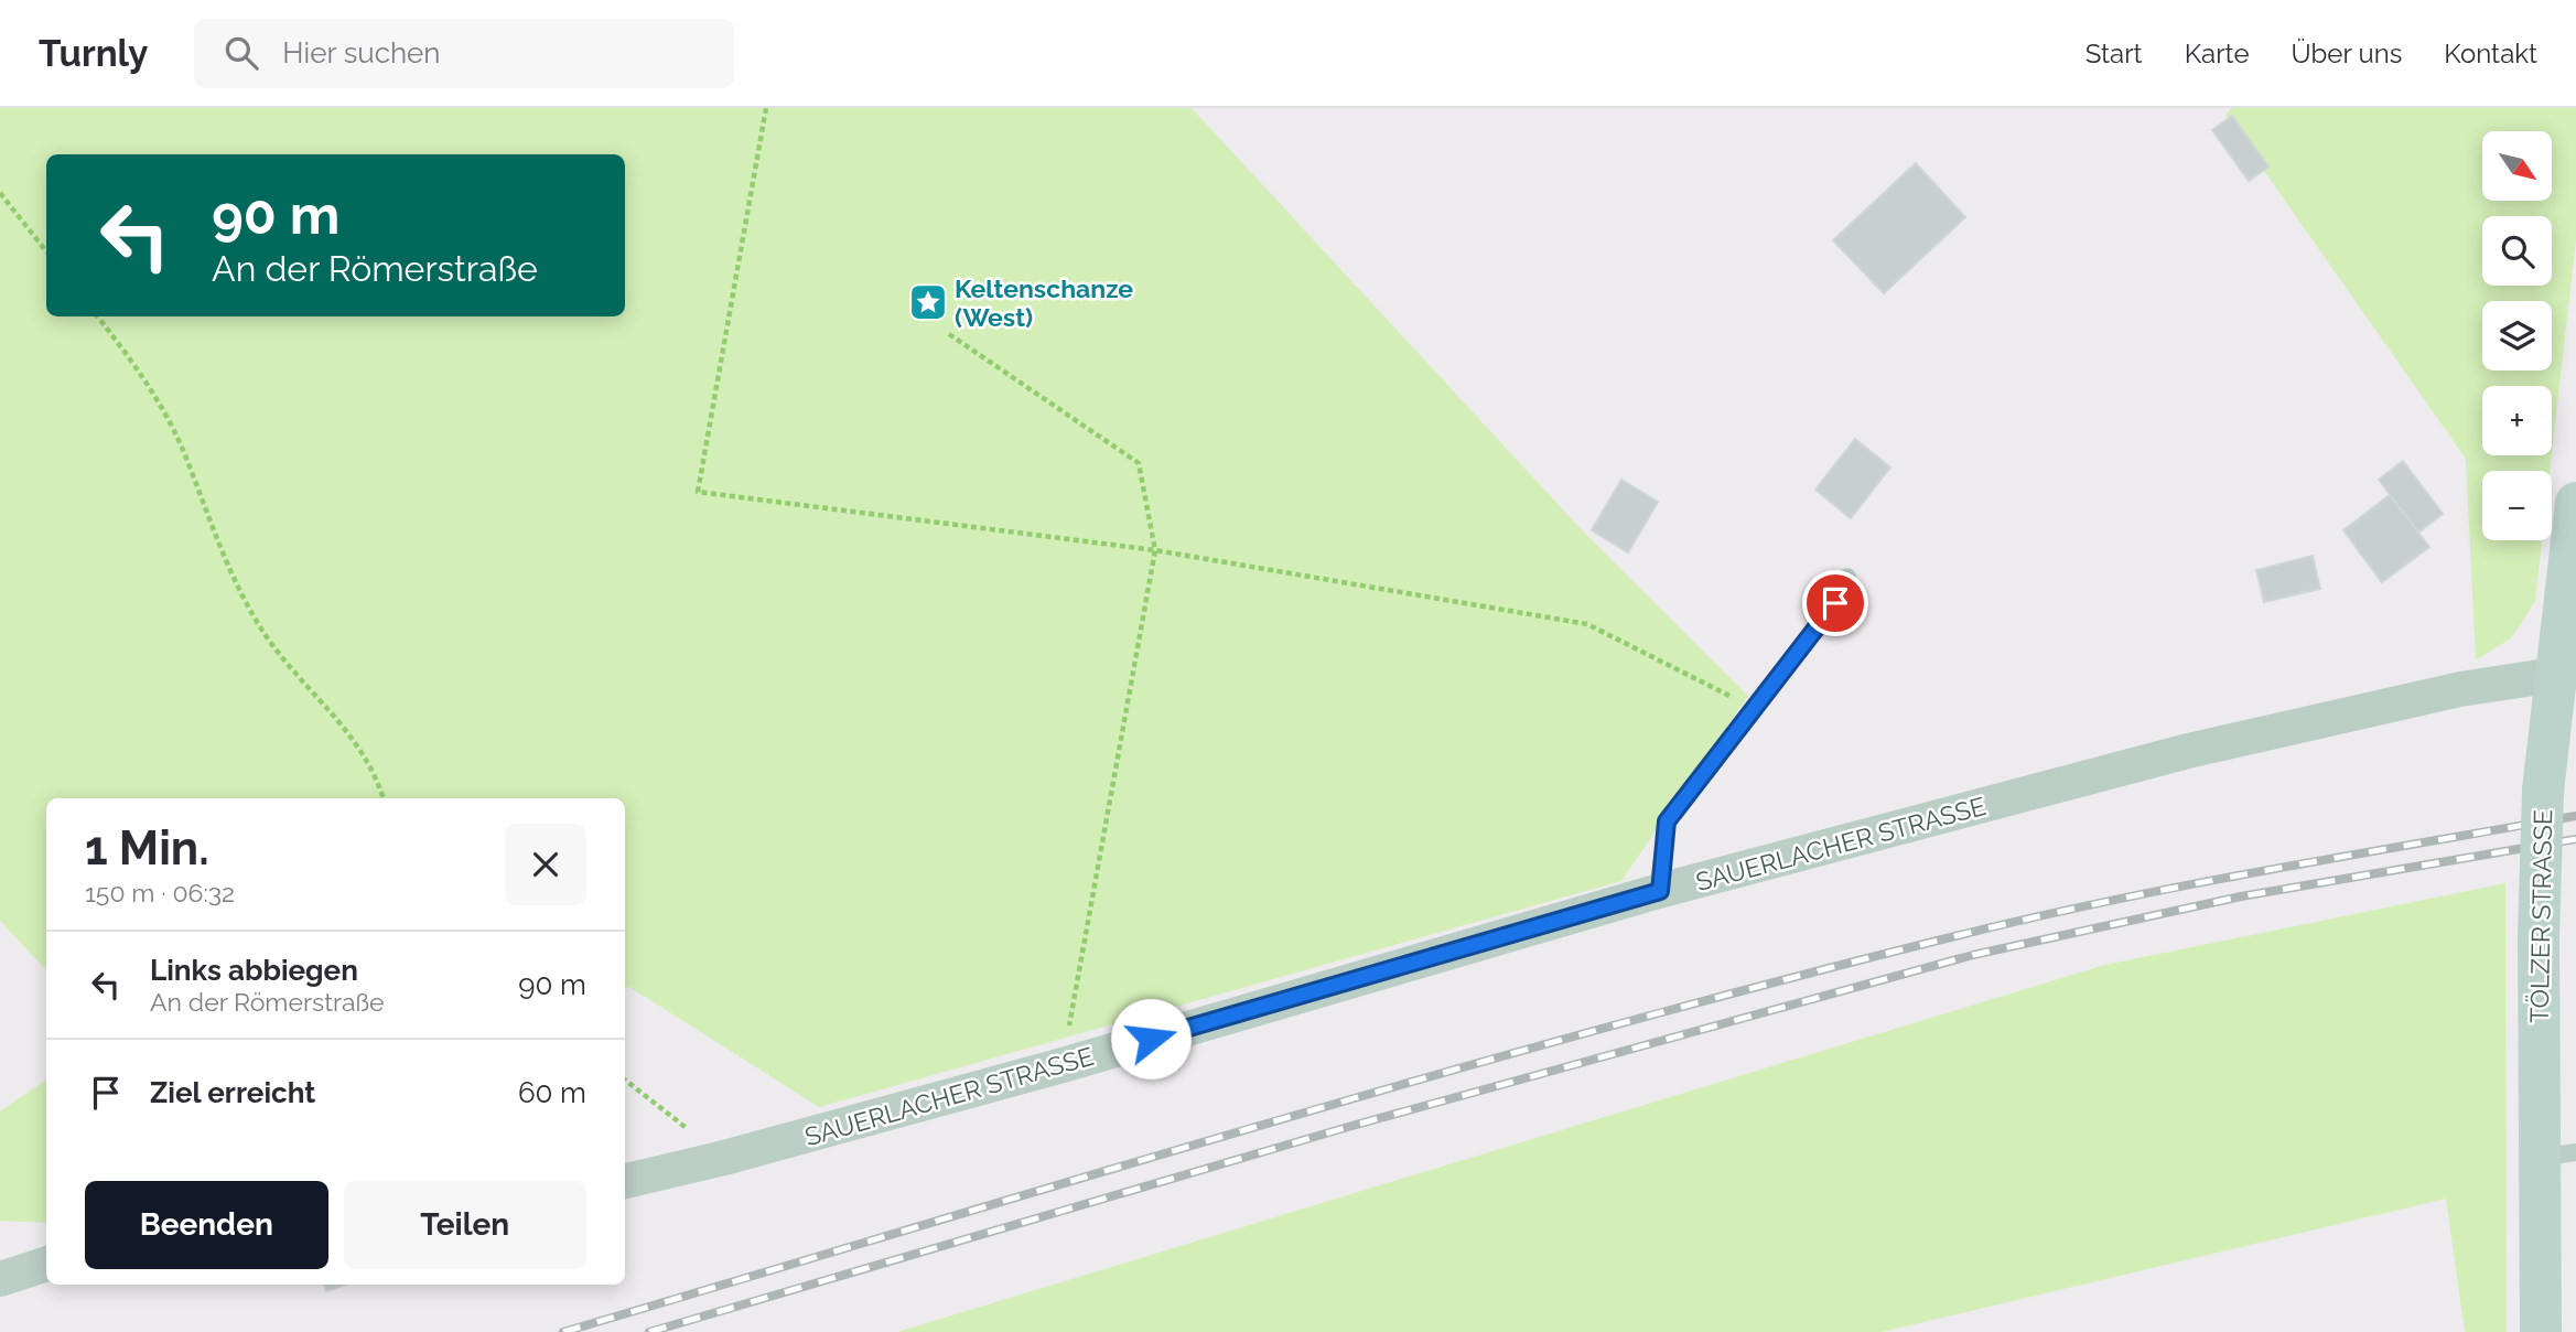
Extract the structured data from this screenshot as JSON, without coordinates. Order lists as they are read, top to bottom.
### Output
{
  "streets": {
    "main road": ["TÖLZER STRASSE"],
    "street": ["SAUERLACHER STRASSE"]
  },
  "crossings": [
    ["SAUERLACHER STRASSE", "TÖLZER STRASSE"]
  ],
  "places": {
    "place": ["Keltenschanze (West)"]
  },
  "north": "bottom right",
  "page": {
    "header": "Turnly",
    "search": "Hier suchen",
    "nav": [
      "Start",
      "Karte",
      "Über uns",
      "Kontakt"
    ],
    "map_buttons": ["+", "−"],
    "turn": ["90 m", "An der Römerstraße"],
    "heading": ["1 Min.", "150 m · 06:32"],
    "list": [
      {
        "name": "Links abbiegen",
        "note": "An der Römerstraße",
        "value": "90 m"
      },
      {
        "name": "Ziel erreicht",
        "value": "60 m"
      }
    ],
    "buttons": ["Beenden", "Teilen"]
  }
}
